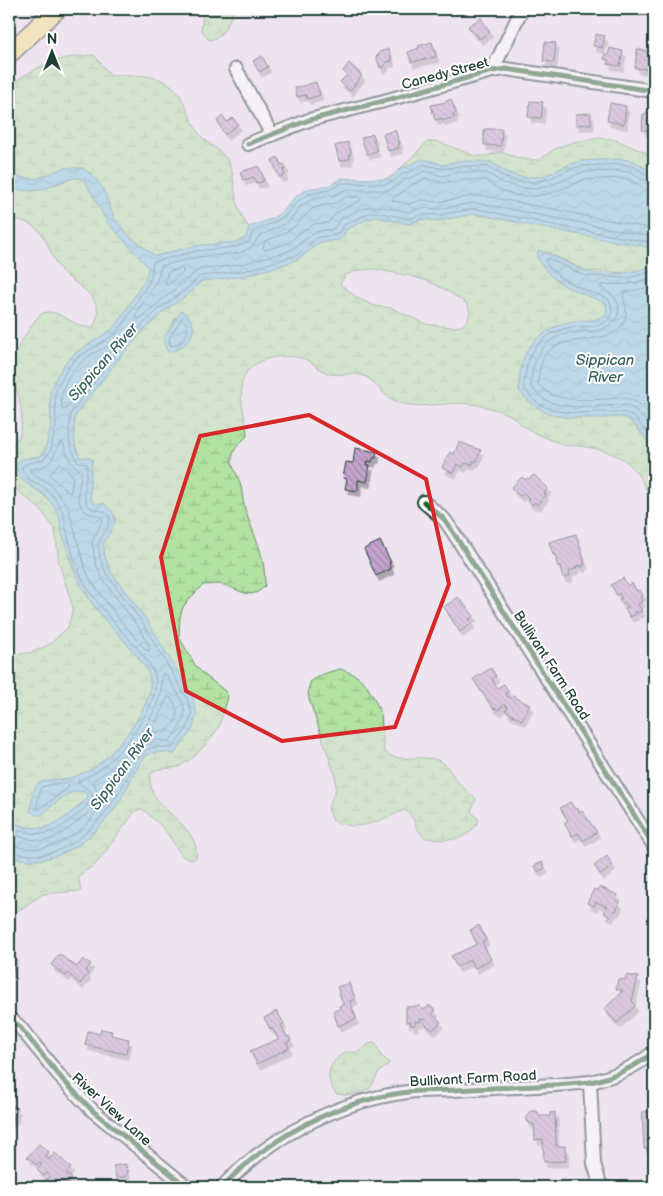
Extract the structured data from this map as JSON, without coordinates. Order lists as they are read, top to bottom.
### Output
{
  "streets": {
    "street": ["Canedy Street", "Bullivant Farm Road", "River View Lane"]
  },
  "water": ["Sippican River"],
  "north": "top"
}
